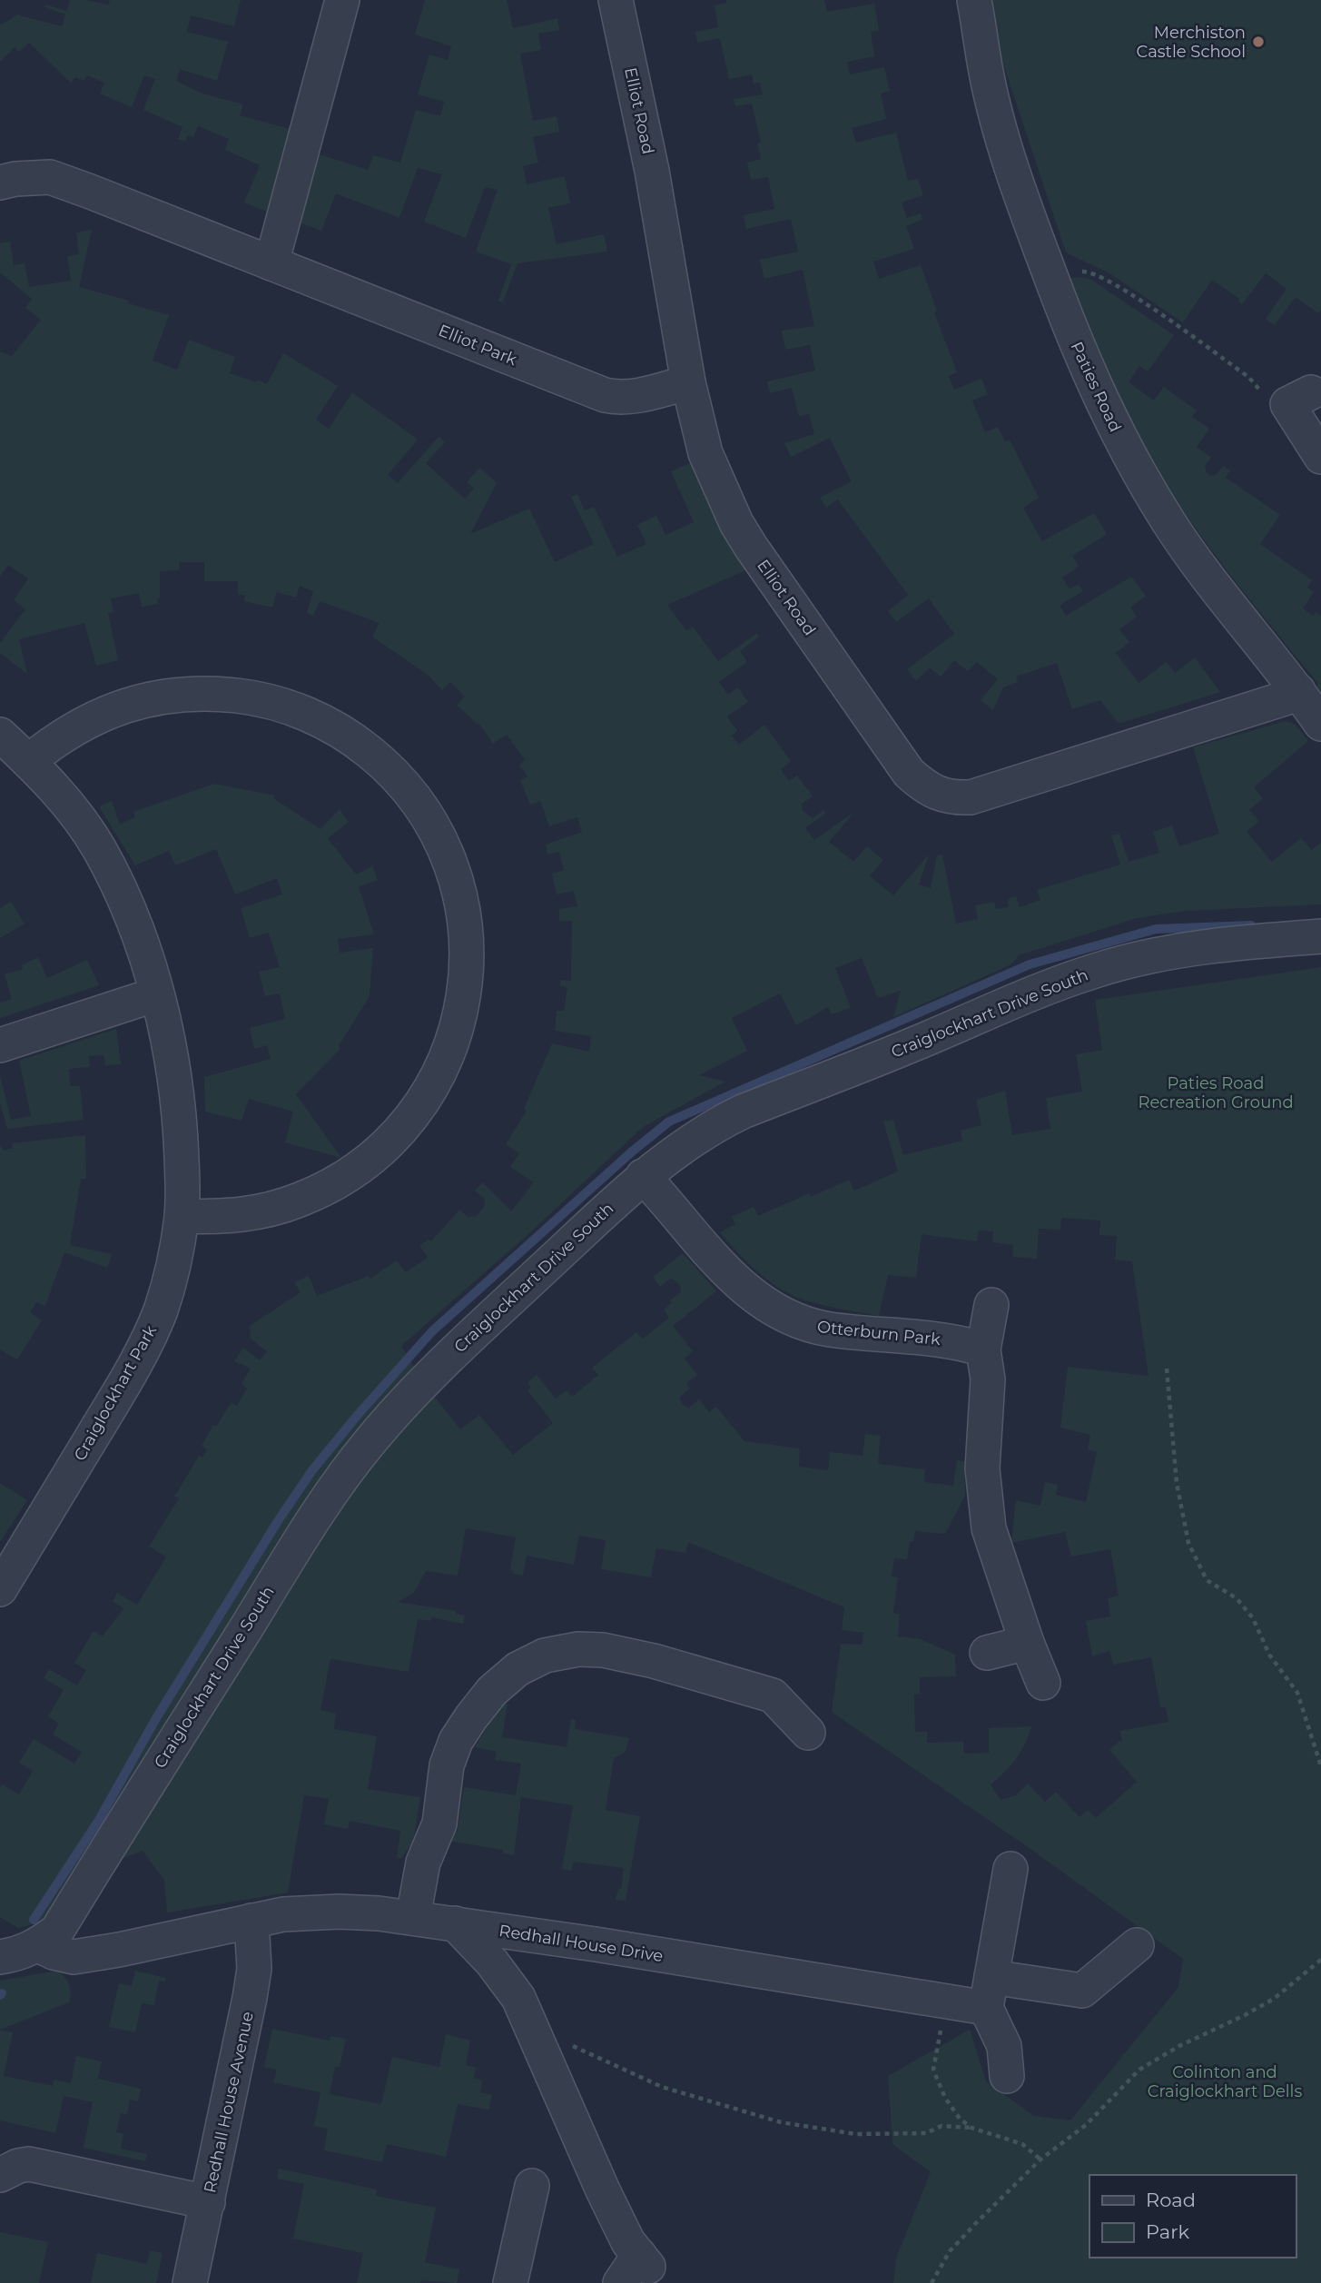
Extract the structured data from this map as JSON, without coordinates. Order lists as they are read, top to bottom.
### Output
{
  "streets": {
    "street": [
      "Elliot Road",
      "Elliot Park",
      "Paties Road",
      "Craiglockhart Drive South",
      "Otterburn Park",
      "Craiglockhart Park",
      "Redhall House Drive",
      "Redhall House Avenue"
    ]
  },
  "crossings": [
    ["Elliot Road", "Elliot Park"],
    ["Elliot Road", "Paties Road"],
    ["Craiglockhart Drive South", "Otterburn Park"],
    ["Craiglockhart Drive South", "Redhall House Drive"],
    ["Redhall House Drive", "Redhall House Avenue"]
  ],
  "parks": ["Paties Road Recreation Ground", "Colinton and Craiglockhart Dells"],
  "places": ["Merchiston Castle School"],
  "legend": ["Road", "Park"]
}
